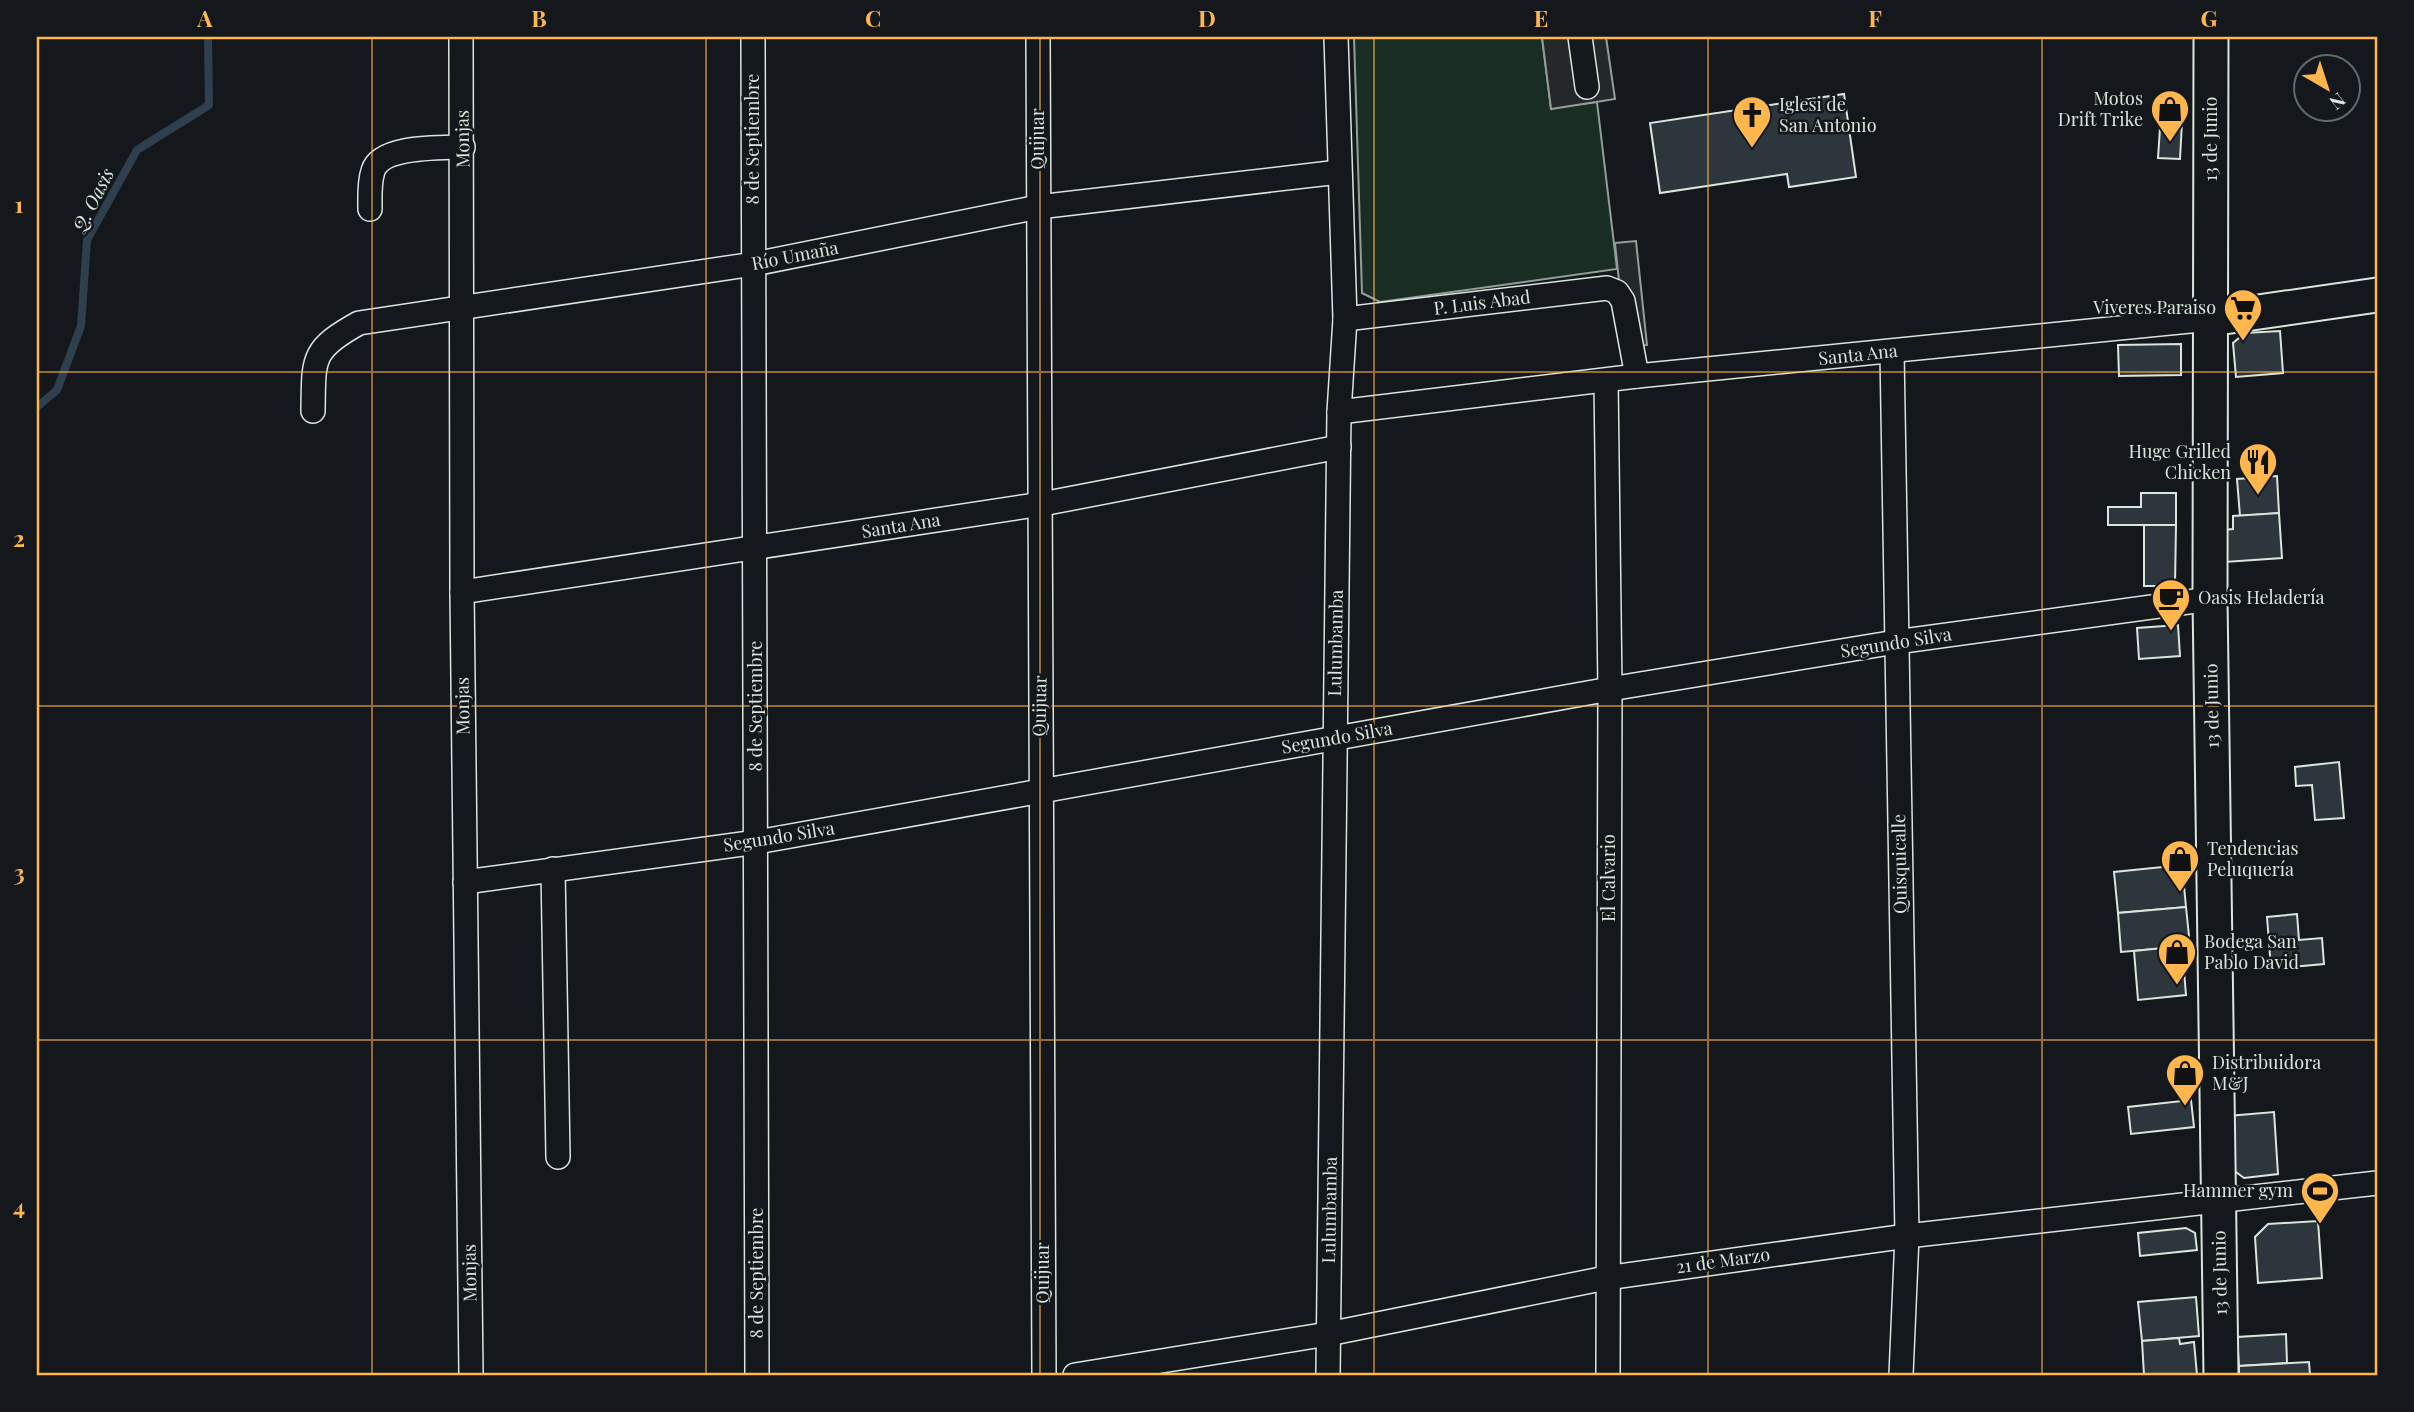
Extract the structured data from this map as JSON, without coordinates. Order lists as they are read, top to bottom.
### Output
{
  "streets": {
    "main road": ["13 de Junio", "Santa Ana"],
    "street": [
      "Monjas",
      "8 de Septiembre",
      "Quijuar",
      "Río Umaña",
      "P. Luis Abad",
      "Lulumbamba",
      "Segundo Silva",
      "Quisquicalle",
      "El Calvario",
      "21 de Marzo"
    ]
  },
  "crossings": [
    ["Monjas", "Río Umaña"],
    ["Monjas", "Santa Ana"],
    ["Monjas", "Segundo Silva"],
    ["8 de Septiembre", "Río Umaña"],
    ["8 de Septiembre", "Santa Ana"],
    ["8 de Septiembre", "Segundo Silva"],
    ["Quijuar", "Río Umaña"],
    ["Quijuar", "Santa Ana"],
    ["Quijuar", "Segundo Silva"],
    ["13 de Junio", "Santa Ana"],
    ["13 de Junio", "Segundo Silva"],
    ["13 de Junio", "21 de Marzo"],
    ["Río Umaña", "Lulumbamba"],
    ["P. Luis Abad", "Santa Ana"],
    ["P. Luis Abad", "Lulumbamba"],
    ["Santa Ana", "Lulumbamba"],
    ["Santa Ana", "Quisquicalle"],
    ["Santa Ana", "El Calvario"],
    ["Lulumbamba", "Segundo Silva"],
    ["Lulumbamba", "21 de Marzo"],
    ["Segundo Silva", "Quisquicalle"],
    ["Segundo Silva", "El Calvario"],
    ["Quisquicalle", "21 de Marzo"],
    ["El Calvario", "21 de Marzo"]
  ],
  "water": ["Q. Oasis"],
  "places": {
    "shop": [
      "Motos Drift Trike",
      "Tendencias Peluquería",
      "Bodega San Pablo David",
      "Distribuidora M&J"
    ],
    "church": ["Iglesi de San Antonio"],
    "supermarket": ["Viveres Paraiso"],
    "restaurant": ["Huge Grilled Chicken"],
    "cafe": ["Oasis Heladería"],
    "sports": ["Hammer gym"]
  },
  "north": "bottom right",
  "grid": {
    "columns": [
      "A",
      "B",
      "C",
      "D",
      "E",
      "F",
      "G"
    ],
    "rows": [
      "1",
      "2",
      "3",
      "4"
    ]
  }
}
